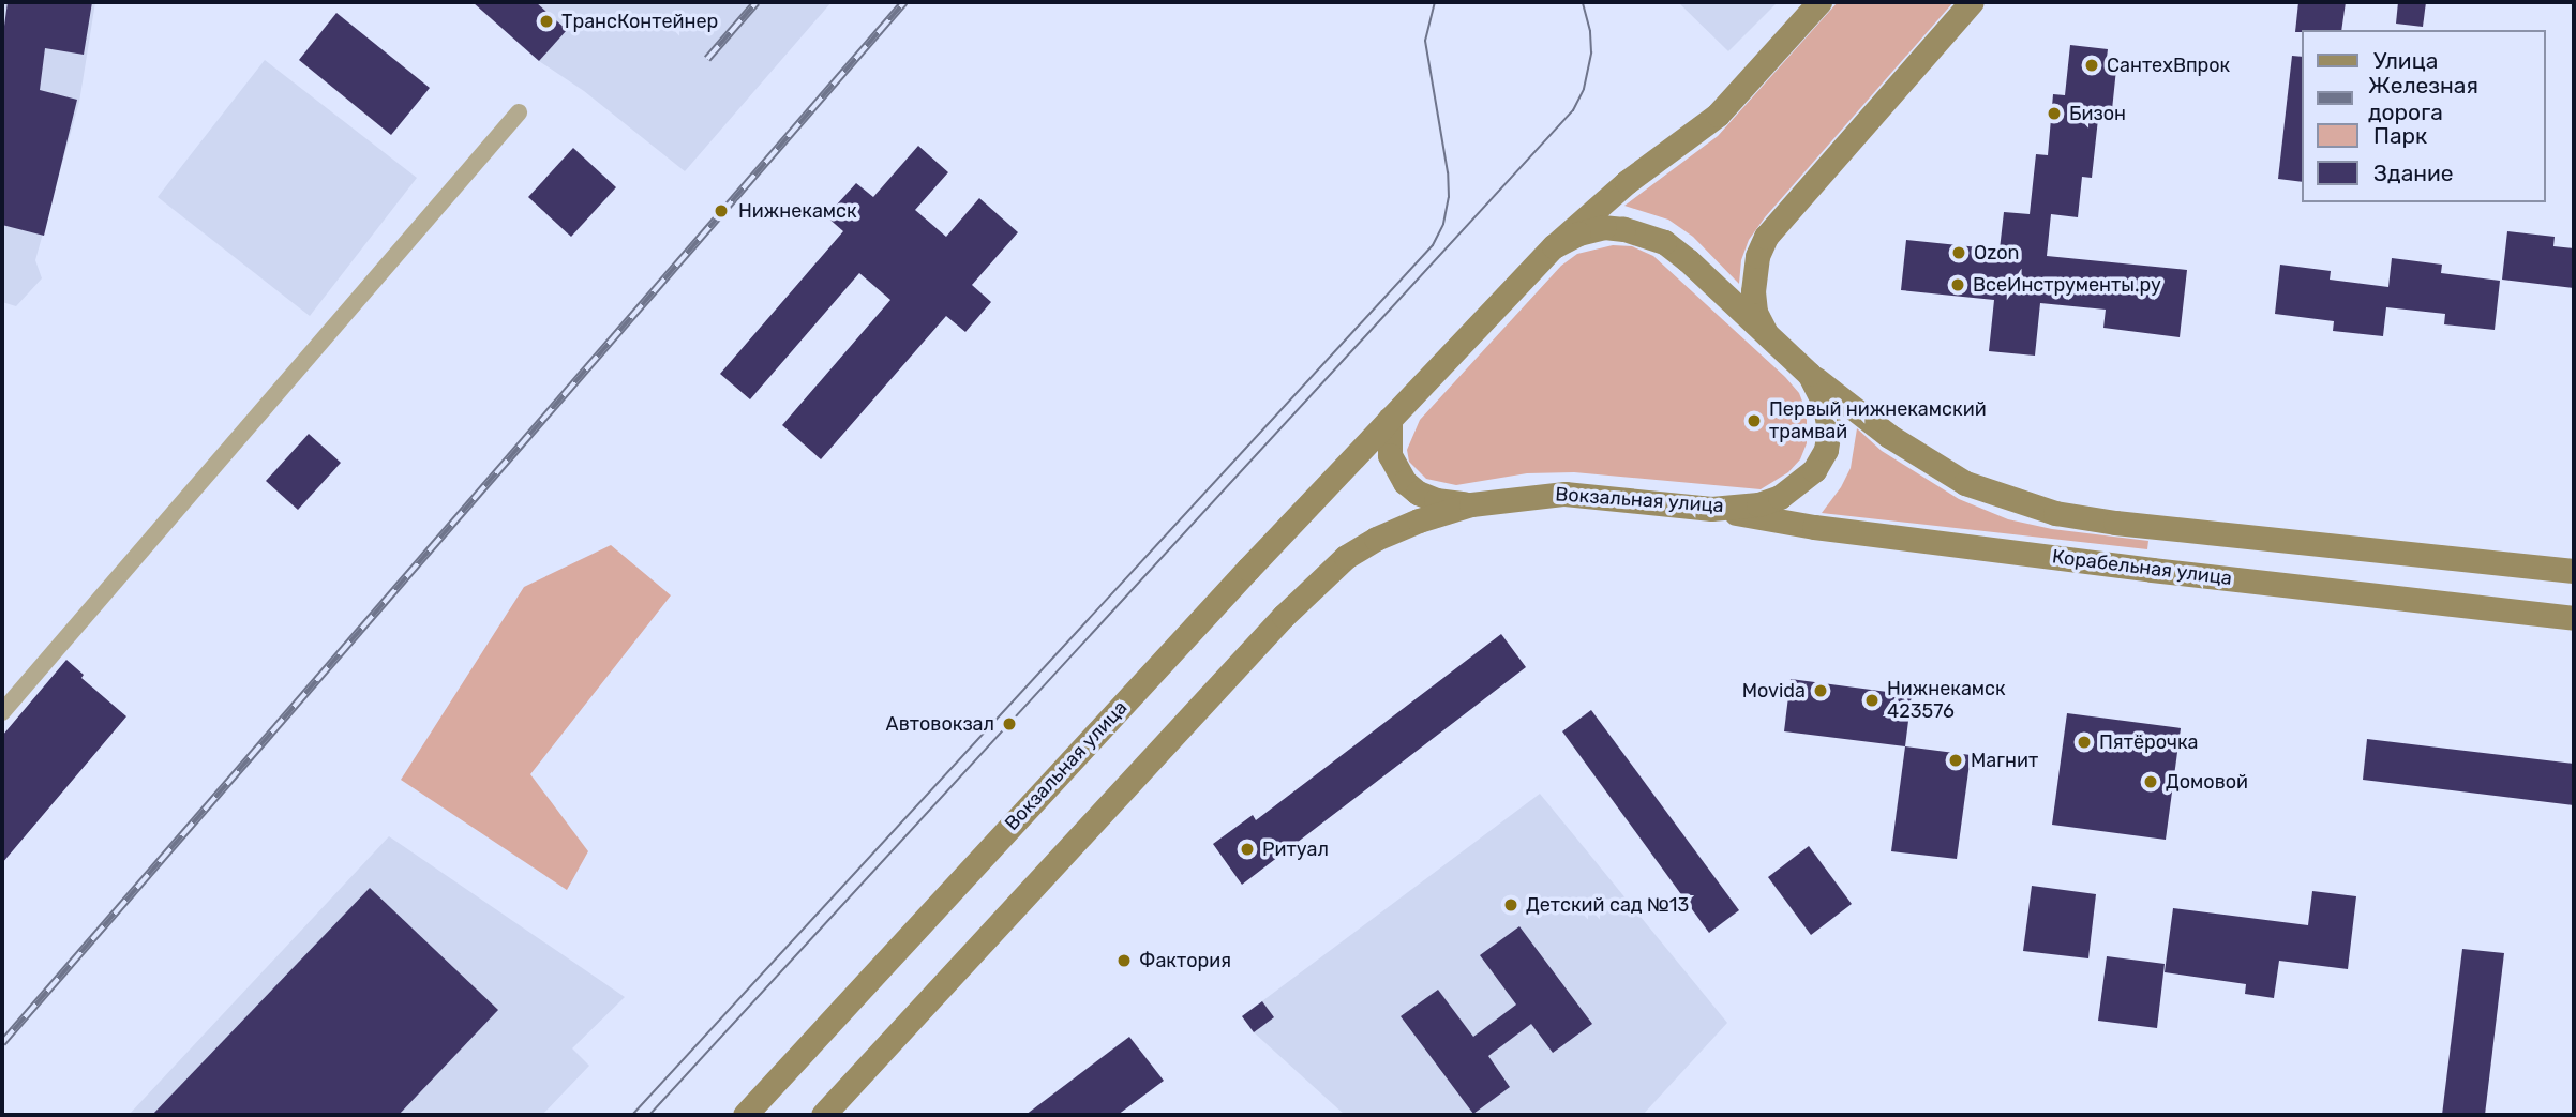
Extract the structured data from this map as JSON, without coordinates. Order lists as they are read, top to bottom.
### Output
{
  "streets": {
    "main road": ["Вокзальная улица", "Корабельная улица"]
  },
  "crossings": [
    ["Вокзальная улица", "Корабельная улица"]
  ],
  "places": [
    "ТрансКонтейнер",
    "СантехВпрок",
    "Бизон",
    "Нижнекамск",
    "Ozon",
    "ВсеИнструменты.ру",
    "Первый нижнекамский трамвай",
    "Movida",
    "Нижнекамск 423576",
    "Автовокзал",
    "Пятёрочка",
    "Магнит",
    "Домовой",
    "Ритуал",
    "Детский сад №13",
    "Фактория"
  ],
  "legend": [
    "Улица",
    "Железная дорога",
    "Парк",
    "Здание"
  ]
}
